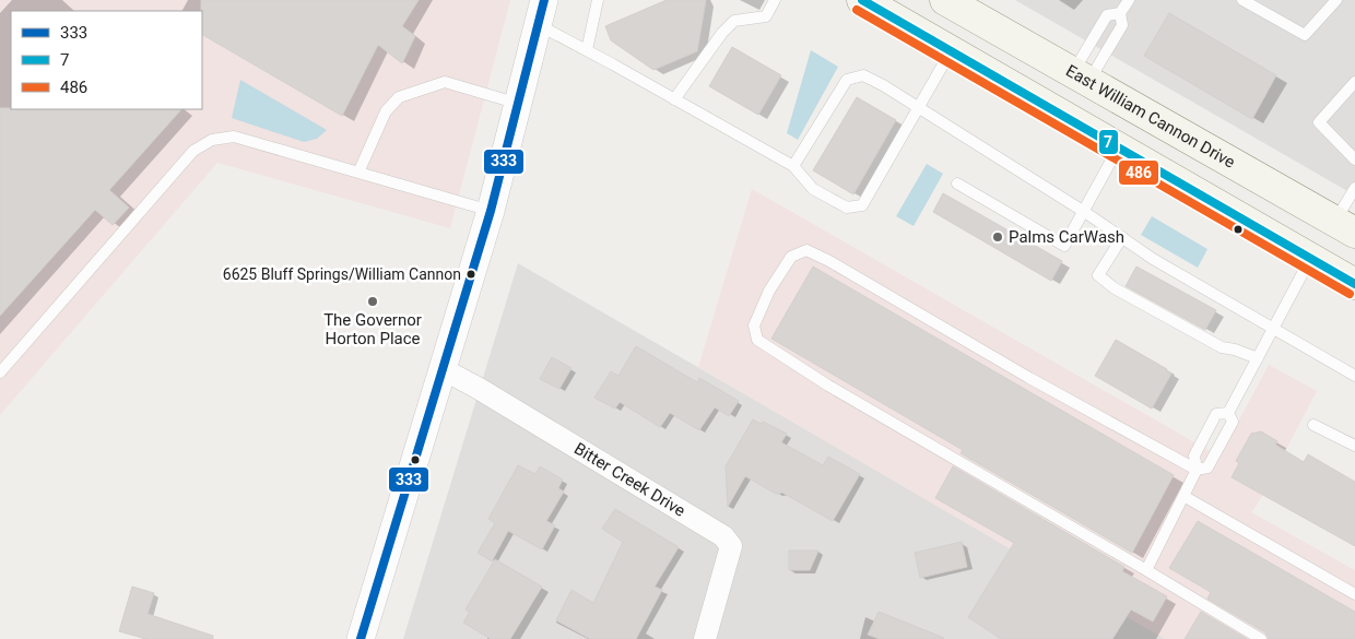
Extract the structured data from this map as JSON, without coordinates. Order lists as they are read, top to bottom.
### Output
{
  "streets": {
    "main road": ["East William Cannon Drive"],
    "street": ["Bitter Creek Drive"]
  },
  "places": ["Palms CarWash", "6625 Bluff Springs/William Cannon", "The Governor Horton Place"],
  "lines": ["transit line 333", "transit line 7", "transit line 486"],
  "legend": ["333", "7", "486"]
}
